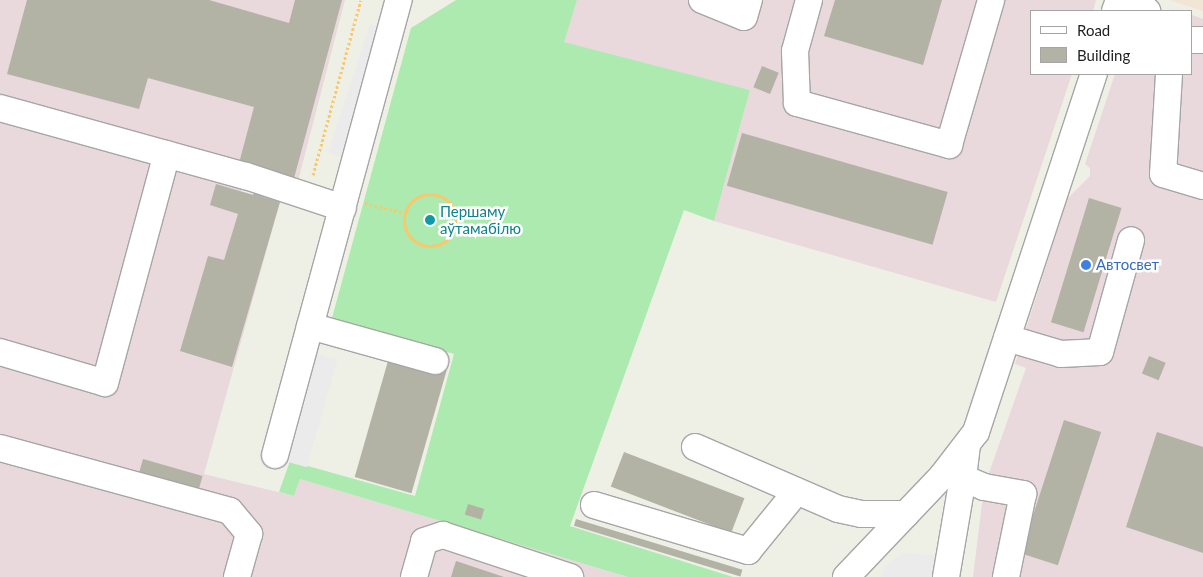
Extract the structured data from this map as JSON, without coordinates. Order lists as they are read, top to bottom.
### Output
{
  "places": ["Першаму аўтамабілю", "Автосвет"],
  "legend": ["Road", "Building"]
}
